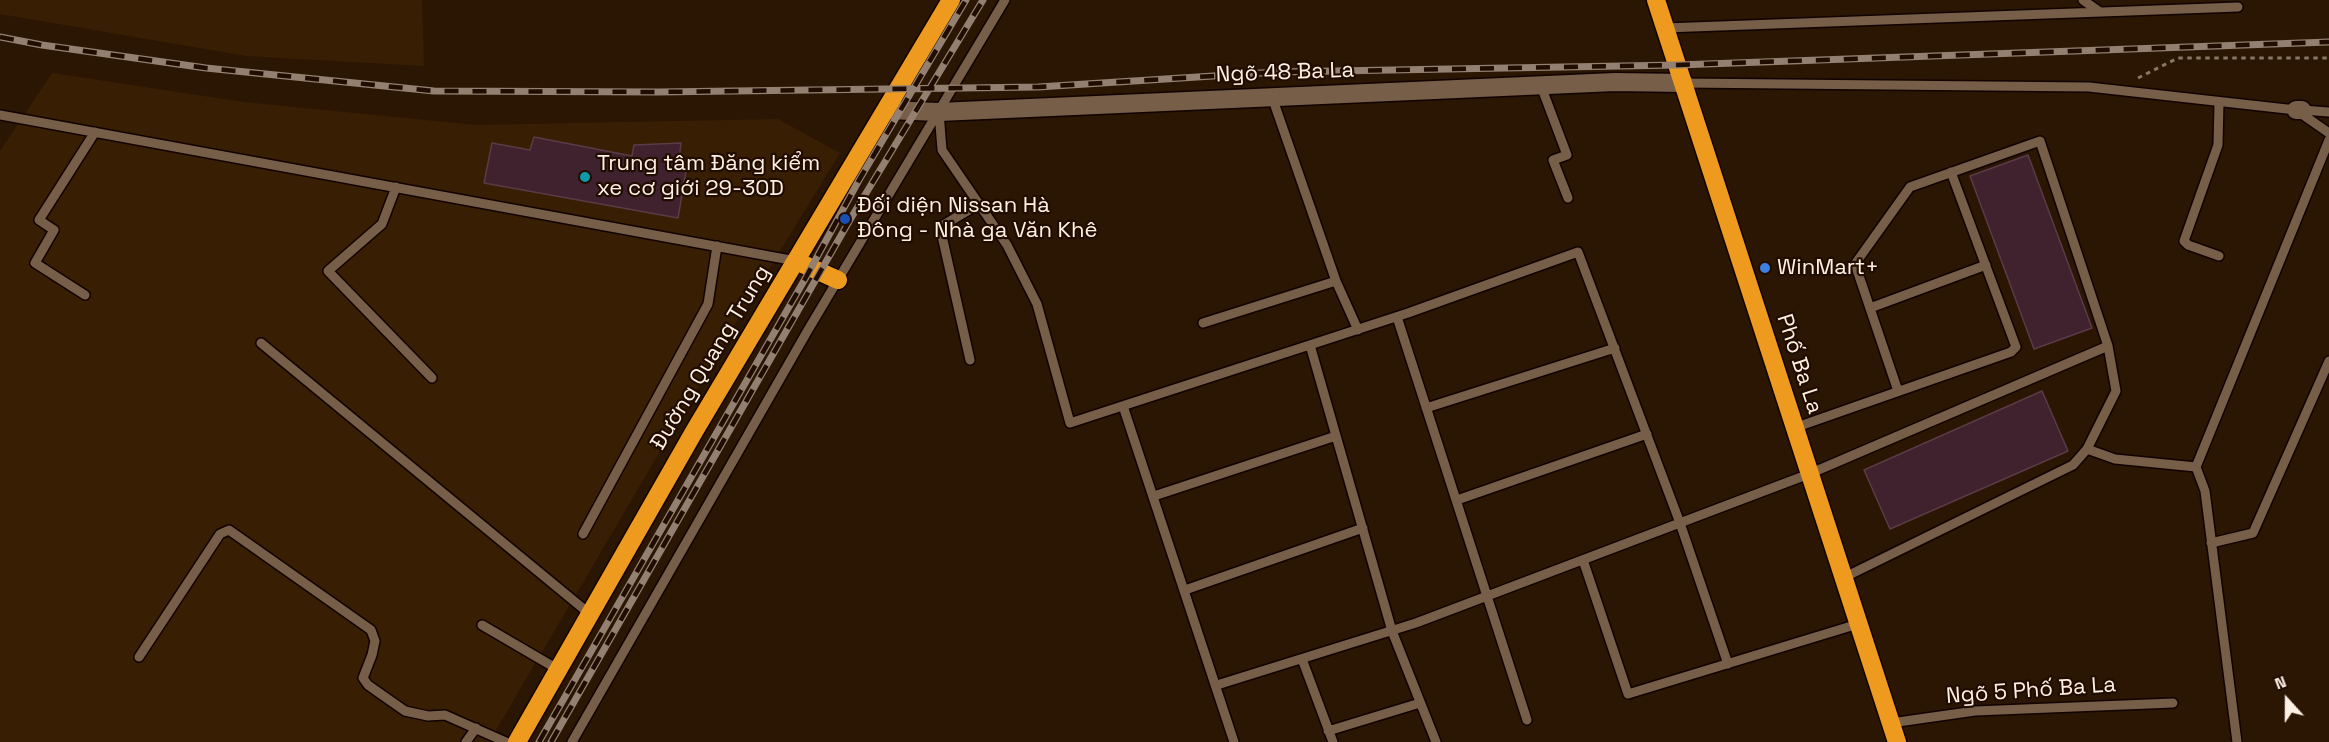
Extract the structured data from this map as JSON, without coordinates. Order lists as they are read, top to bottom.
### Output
{
  "streets": {
    "highway": ["Đường Quang Trung", "Phố Ba La"],
    "street": ["Ngõ 48 Ba La"],
    "lane": ["Ngõ 5 Phố Ba La"]
  },
  "crossings": [
    ["Ngõ 48 Ba La", "Đường Quang Trung"],
    ["Ngõ 48 Ba La", "Phố Ba La"],
    ["Phố Ba La", "Ngõ 5 Phố Ba La"]
  ],
  "places": ["Trung tâm Đăng kiểm xe cơ giới 29-30D", "Đối diện Nissan Hà Đông - Nhà ga Văn Khê", "WinMart+"],
  "north": "top"
}
